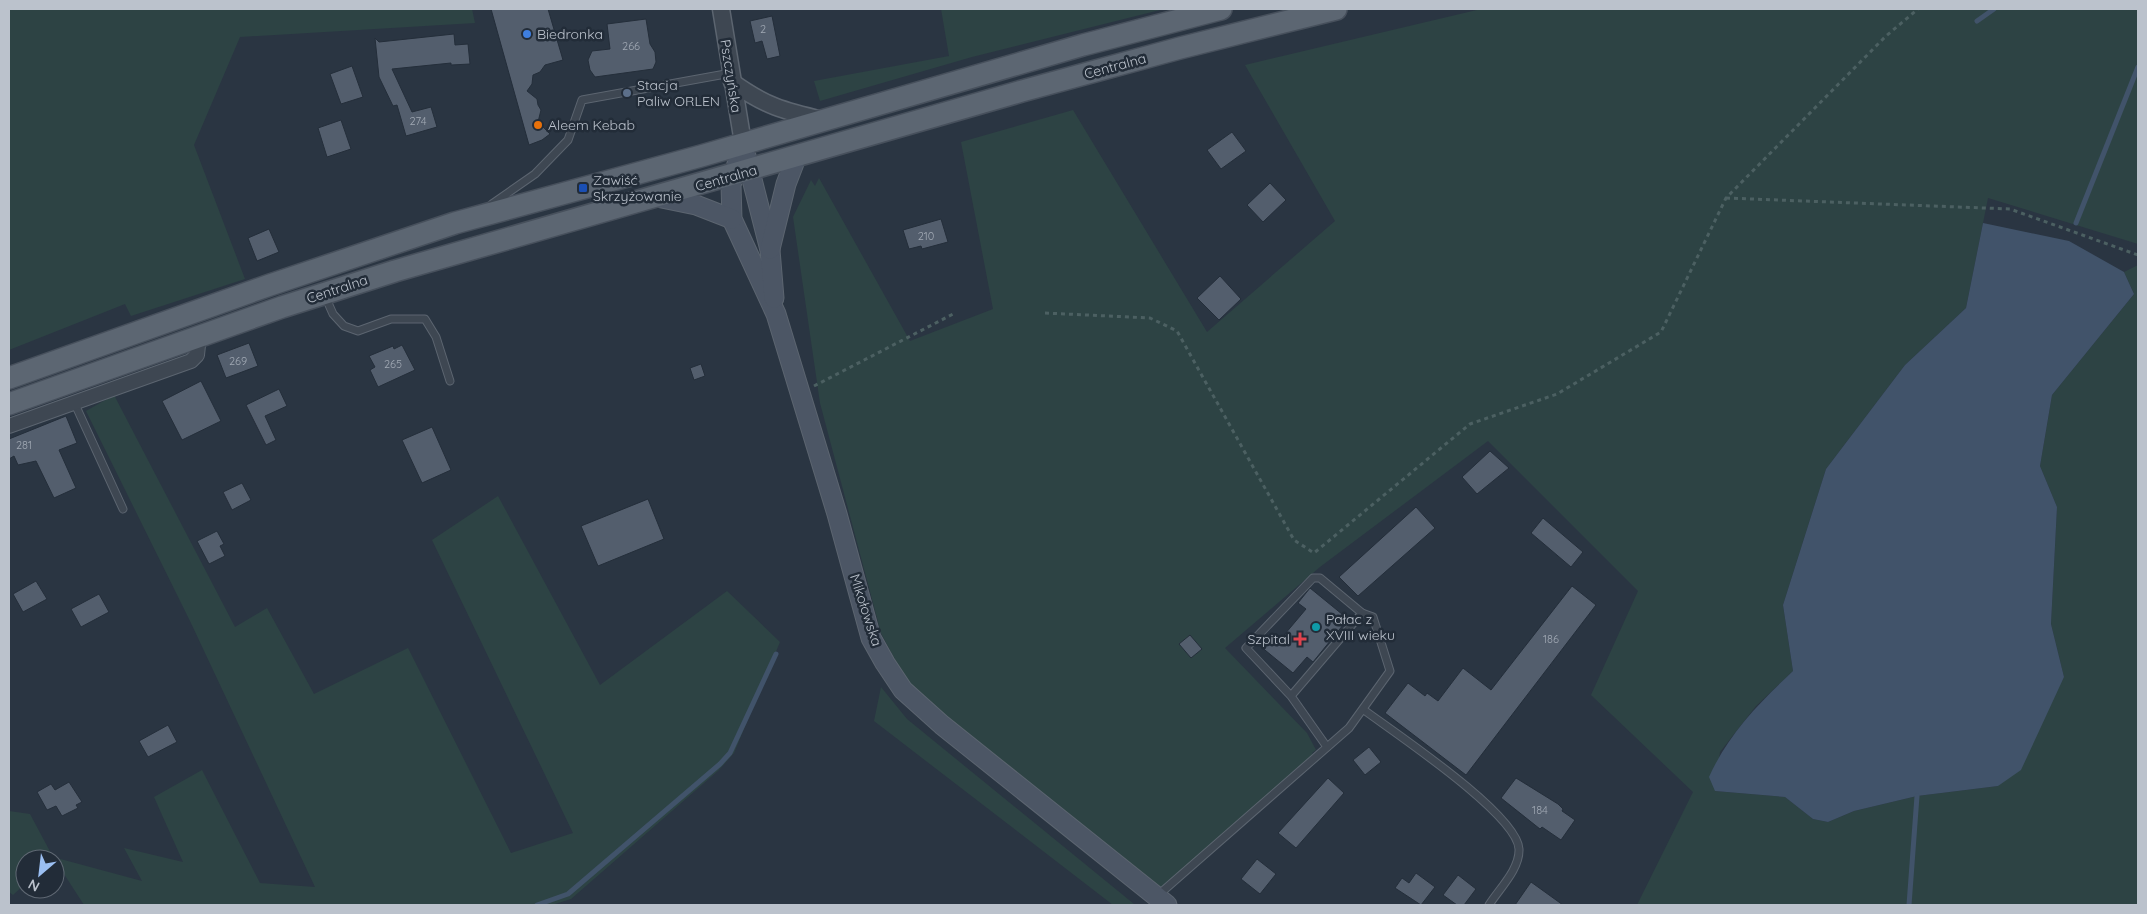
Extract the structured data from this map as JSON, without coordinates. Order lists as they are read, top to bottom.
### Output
{
  "streets": {
    "main road": ["Centralna", "Mikołowska"],
    "street": ["Pszczyńska"]
  },
  "crossings": [
    ["Centralna", "Pszczyńska"],
    ["Centralna", "Mikołowska"],
    ["Pszczyńska", "Mikołowska"]
  ],
  "places": {
    "other": [
      "Biedronka",
      "Stacja Paliw ORLEN",
      "Aleem Kebab",
      "Pałac z XVIII wieku"
    ],
    "transit": ["Zawiść Skrzyżowanie"],
    "health": ["Szpital"]
  },
  "house_numbers": [
    "2",
    "266",
    "274",
    "210",
    "269",
    "265",
    "281",
    "186",
    "184"
  ],
  "north": "bottom left"
}
